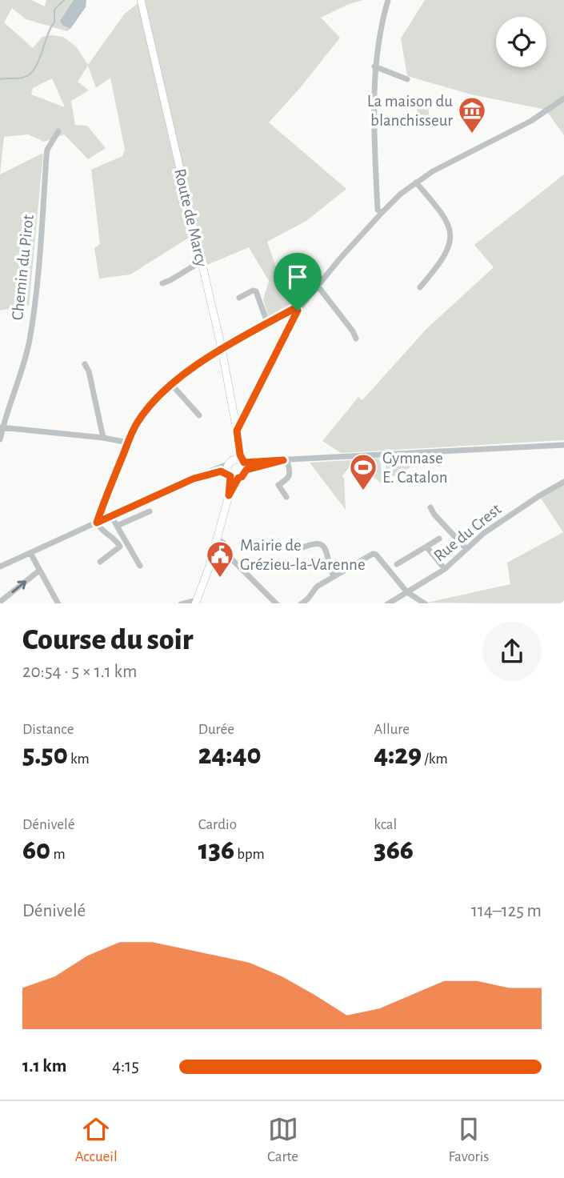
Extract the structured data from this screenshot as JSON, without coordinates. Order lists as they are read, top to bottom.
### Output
{
  "streets": {
    "main road": ["Route de Marcy"],
    "street": ["Chemin du Pirot", "Rue du Crest"]
  },
  "places": {
    "museum": ["La maison du blanchisseur"],
    "sports": ["Gymnase E. Catalon"],
    "public building": ["Mairie de Grézieu-la-Varenne"]
  },
  "page": {
    "heading": ["Course du soir", "20:54 · 5 × 1.1 km"],
    "stats": [
      ["Distance", "5.50 km"],
      ["Durée", "24:40"],
      ["Allure", "4:29 /km"],
      ["Dénivelé", "60 m"],
      ["Cardio", "136 bpm"],
      ["kcal", "366"]
    ],
    "chart": ["Dénivelé", "114–125 m"],
    "list": [
      {
        "name": "1.1 km",
        "note": "4:15"
      }
    ],
    "tabs": ["Accueil", "Carte", "Favoris"]
  }
}
